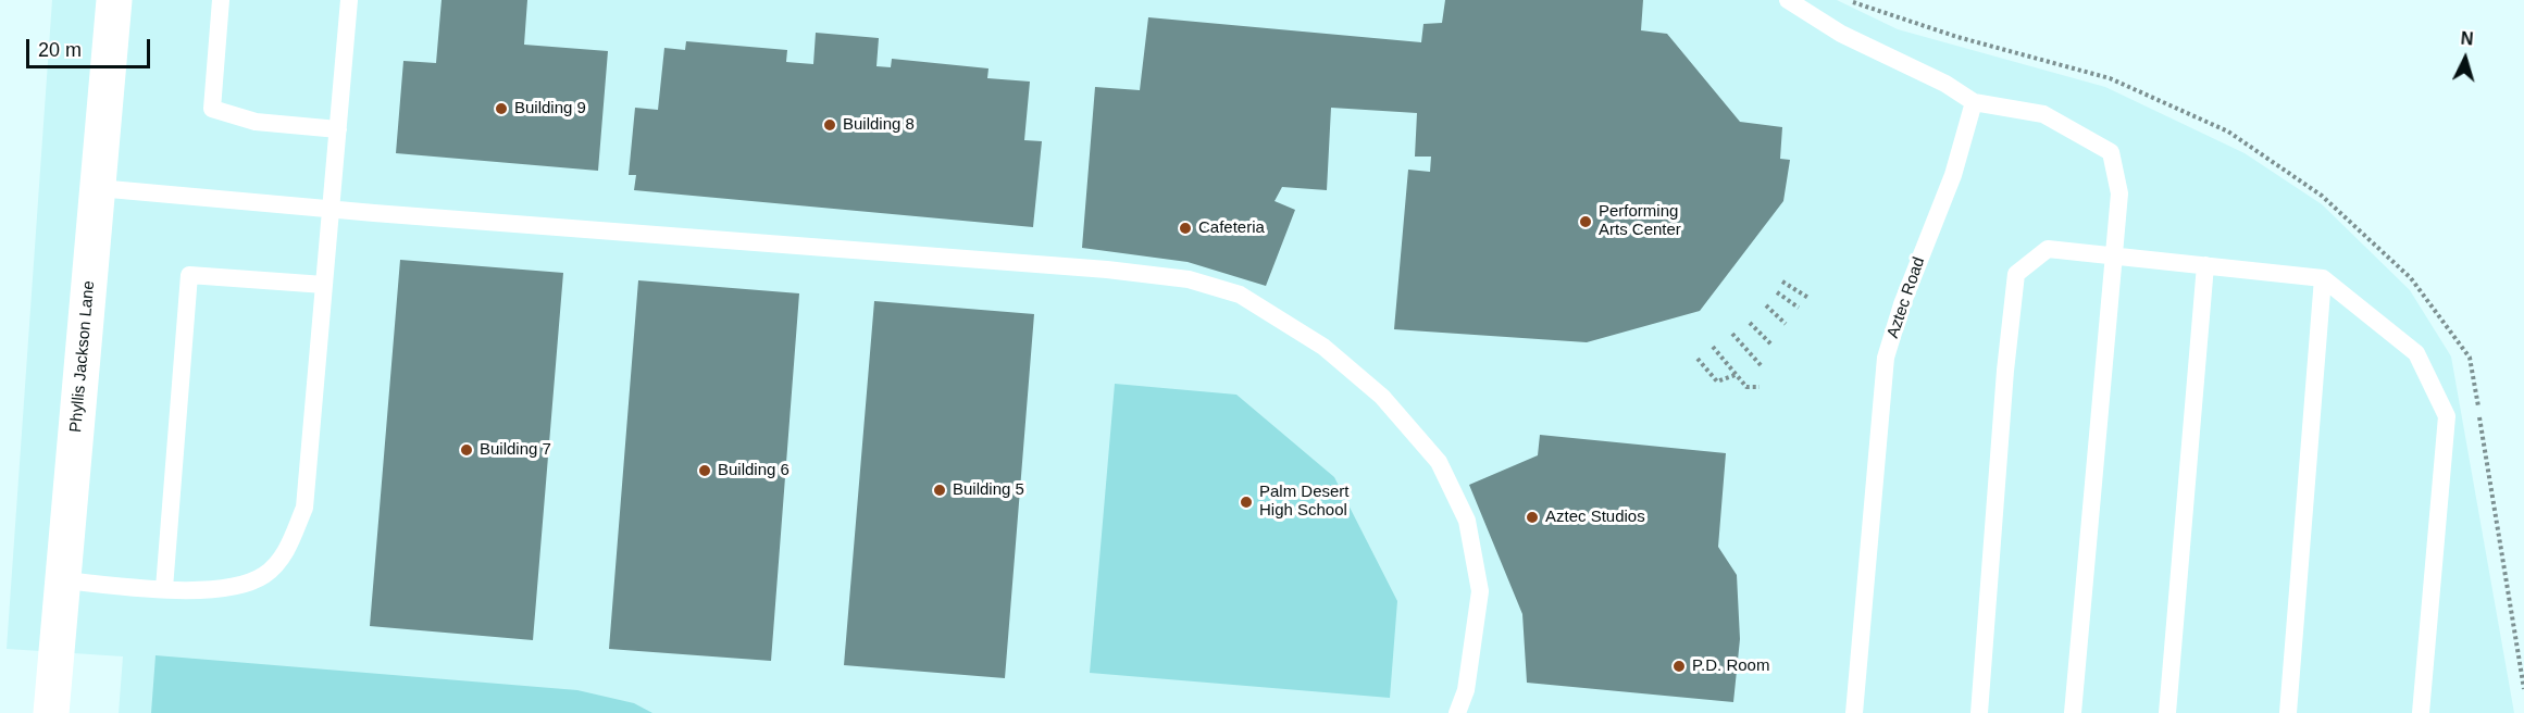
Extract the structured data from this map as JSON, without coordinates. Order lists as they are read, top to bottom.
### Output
{
  "streets": {
    "street": ["Phyllis Jackson Lane"],
    "lane": ["Aztec Road"]
  },
  "places": [
    "Building 9",
    "Building 8",
    "Performing Arts Center",
    "Cafeteria",
    "Building 7",
    "Building 6",
    "Building 5",
    "Palm Desert High School",
    "Aztec Studios",
    "P.D. Room"
  ],
  "scale_bar": "20 m",
  "north": "top"
}
